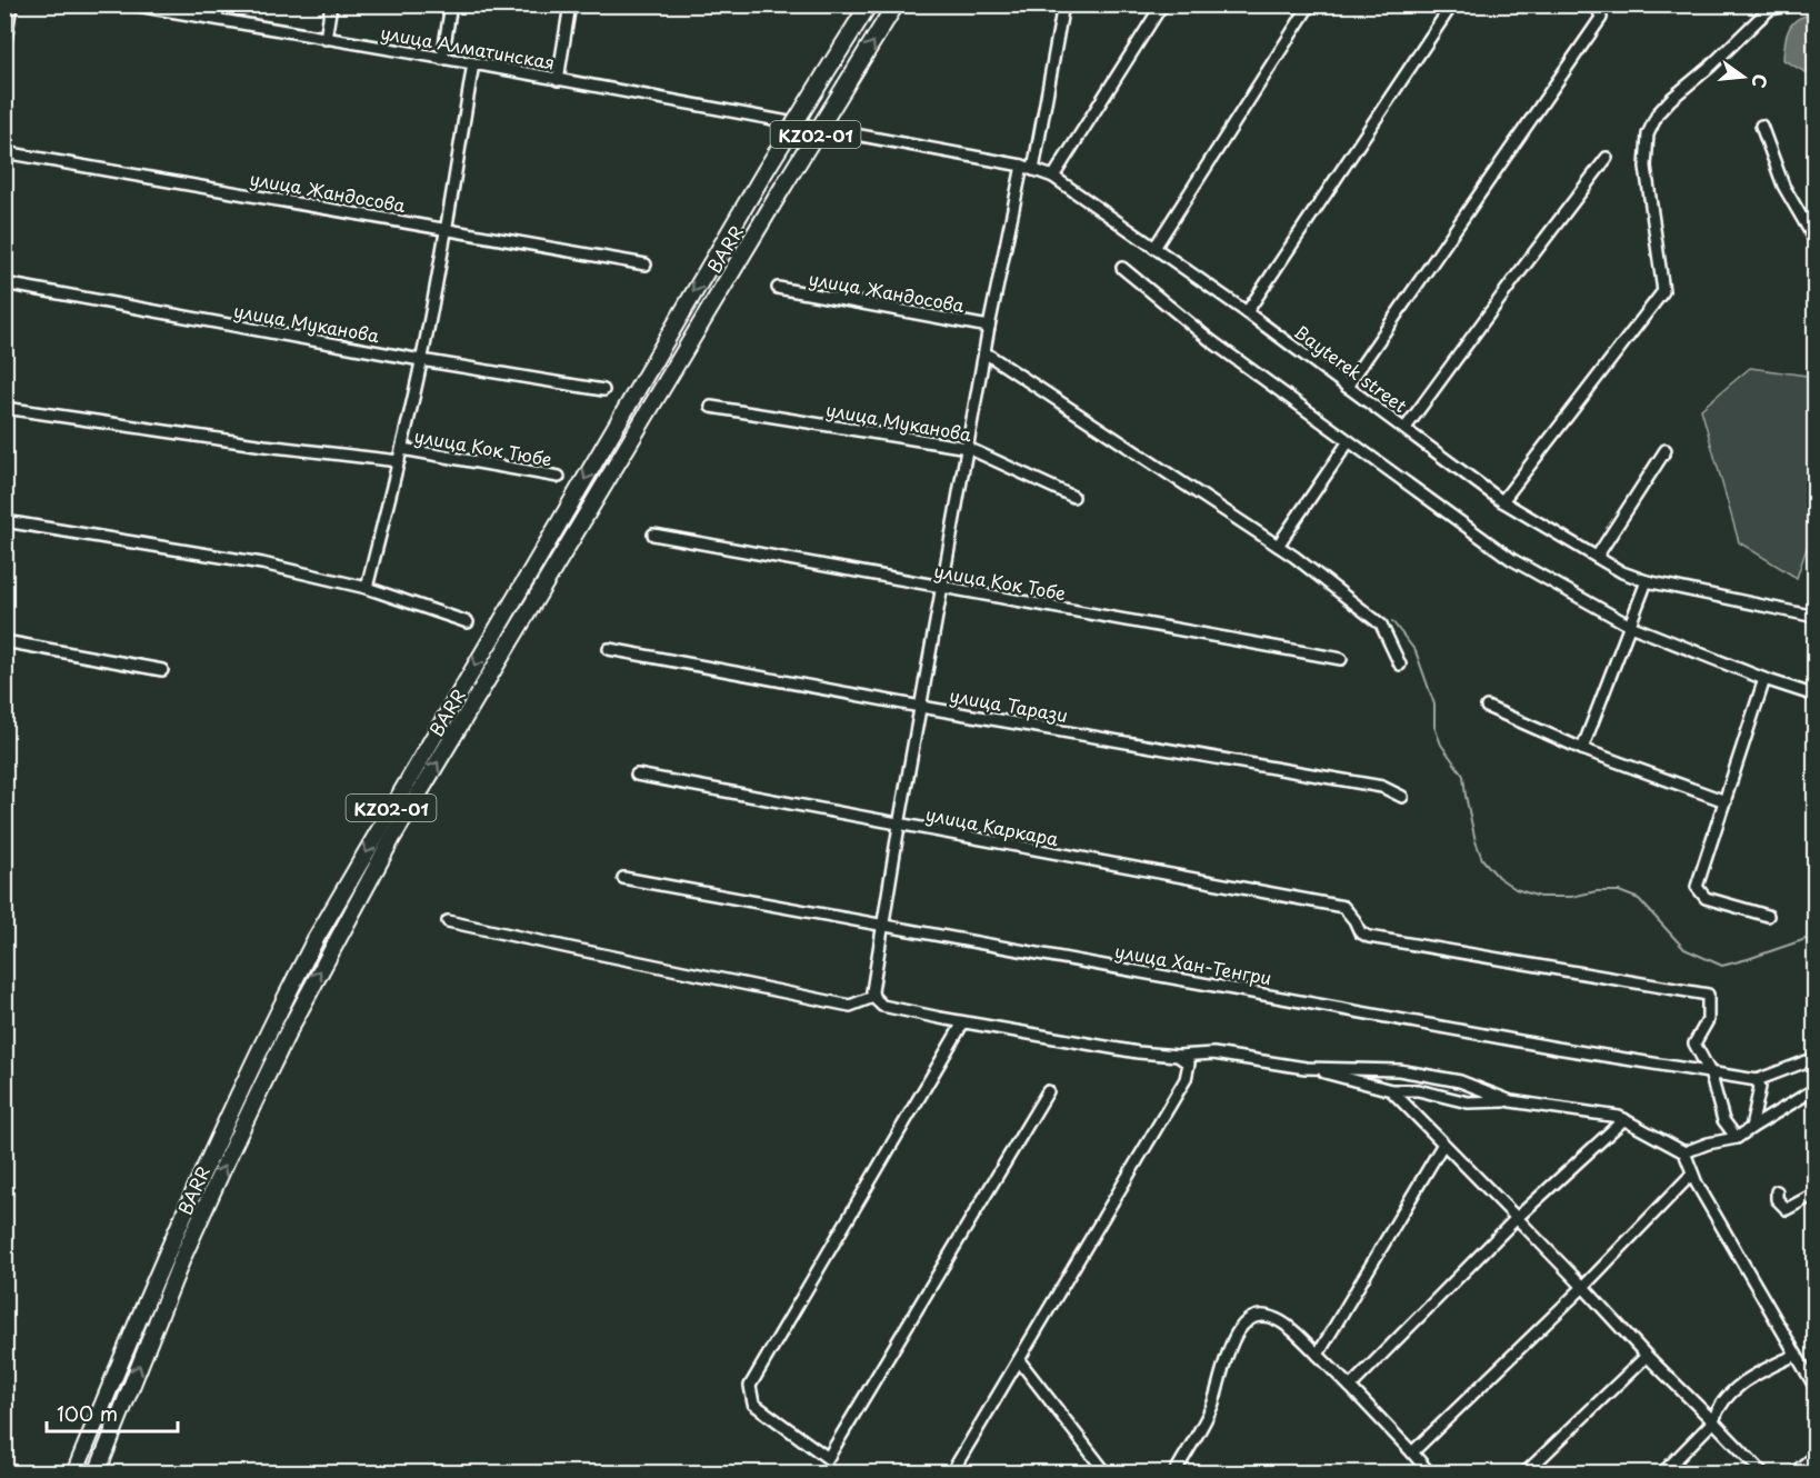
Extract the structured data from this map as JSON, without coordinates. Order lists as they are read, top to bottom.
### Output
{
  "streets": {
    "highway": ["KZ02-01", "BARR"],
    "street": [
      "улица Алматинская",
      "улица Жандосова",
      "улица Муканова",
      "Bayterek street",
      "улица Кок Тюбе",
      "улица Кок Тобе",
      "улица Тарази",
      "улица Каркара",
      "улица Хан-Тенгри"
    ]
  },
  "crossings": [
    ["улица Алматинская", "Bayterek street"],
    ["улица Каркара", "улица Хан-Тенгри"]
  ],
  "scale_bar": "100 m",
  "north": "right"
}
